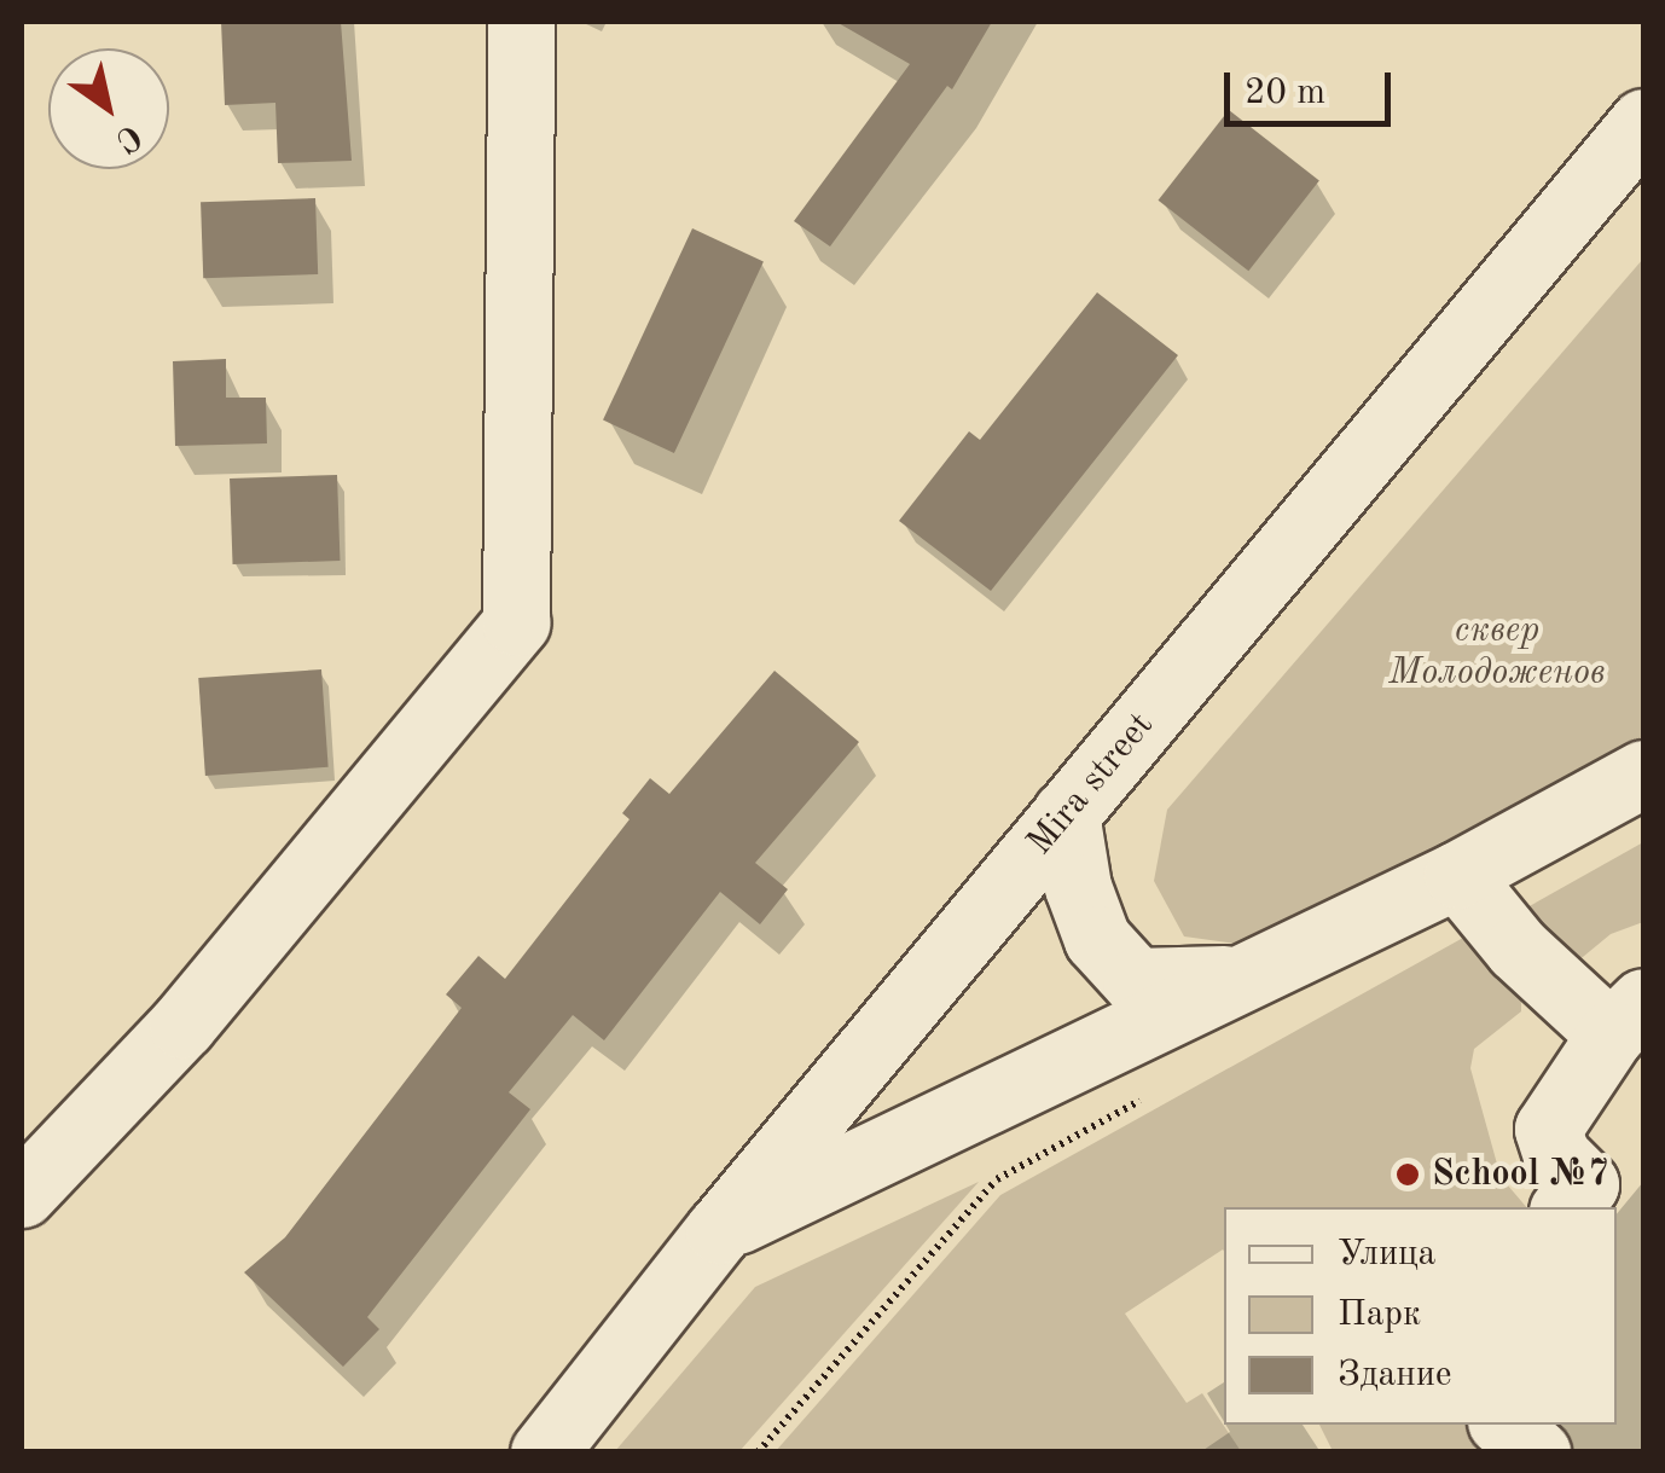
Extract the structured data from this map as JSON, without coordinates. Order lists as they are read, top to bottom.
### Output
{
  "streets": {
    "street": ["Mira street"]
  },
  "parks": ["сквер Молодоженов"],
  "places": ["School №7"],
  "legend": ["Улица", "Парк", "Здание"],
  "scale_bar": "20 m",
  "north": "bottom right"
}
